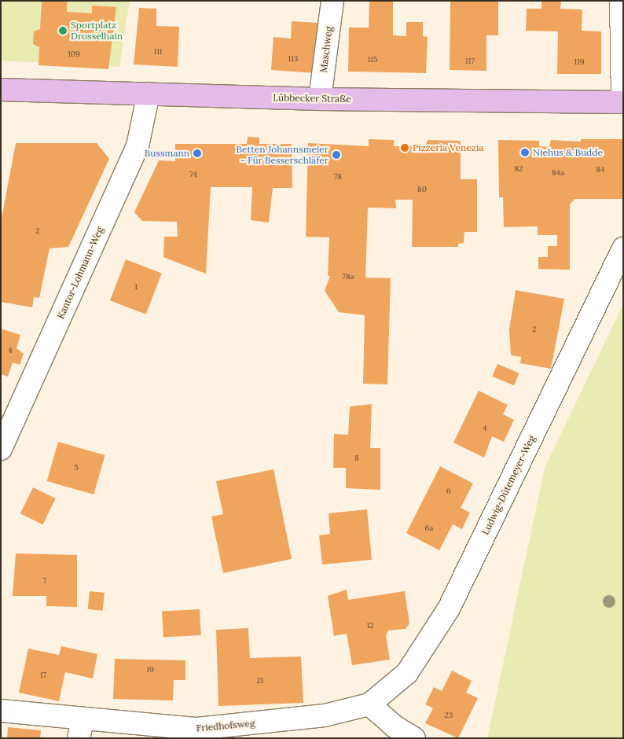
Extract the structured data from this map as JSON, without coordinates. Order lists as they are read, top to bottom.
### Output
{
  "streets": {
    "main road": ["Lübbecker Straße"],
    "street": [
      "Maschweg",
      "Kantor-Lohmann-Weg",
      "Ludwig-Dütemeyer-Weg",
      "Friedhofsweg"
    ]
  },
  "crossings": [
    ["Maschweg", "Lübbecker Straße"],
    ["Lübbecker Straße", "Kantor-Lohmann-Weg"],
    ["Ludwig-Dütemeyer-Weg", "Friedhofsweg"]
  ],
  "places": [
    "Sportplatz Drosselhain",
    "Pizzeria Venezia",
    "Niehus & Budde",
    "Bussmann",
    "Betten Johannsmeier - Für Besserschläfer"
  ],
  "house_numbers": [
    "111",
    "109",
    "113",
    "115",
    "117",
    "119",
    "82",
    "84",
    "84a",
    "74",
    "78",
    "80",
    "2",
    "78a",
    "1",
    "2",
    "4",
    "4",
    "8",
    "5",
    "6",
    "6a",
    "7",
    "12",
    "19",
    "17",
    "21",
    "23"
  ]
}
